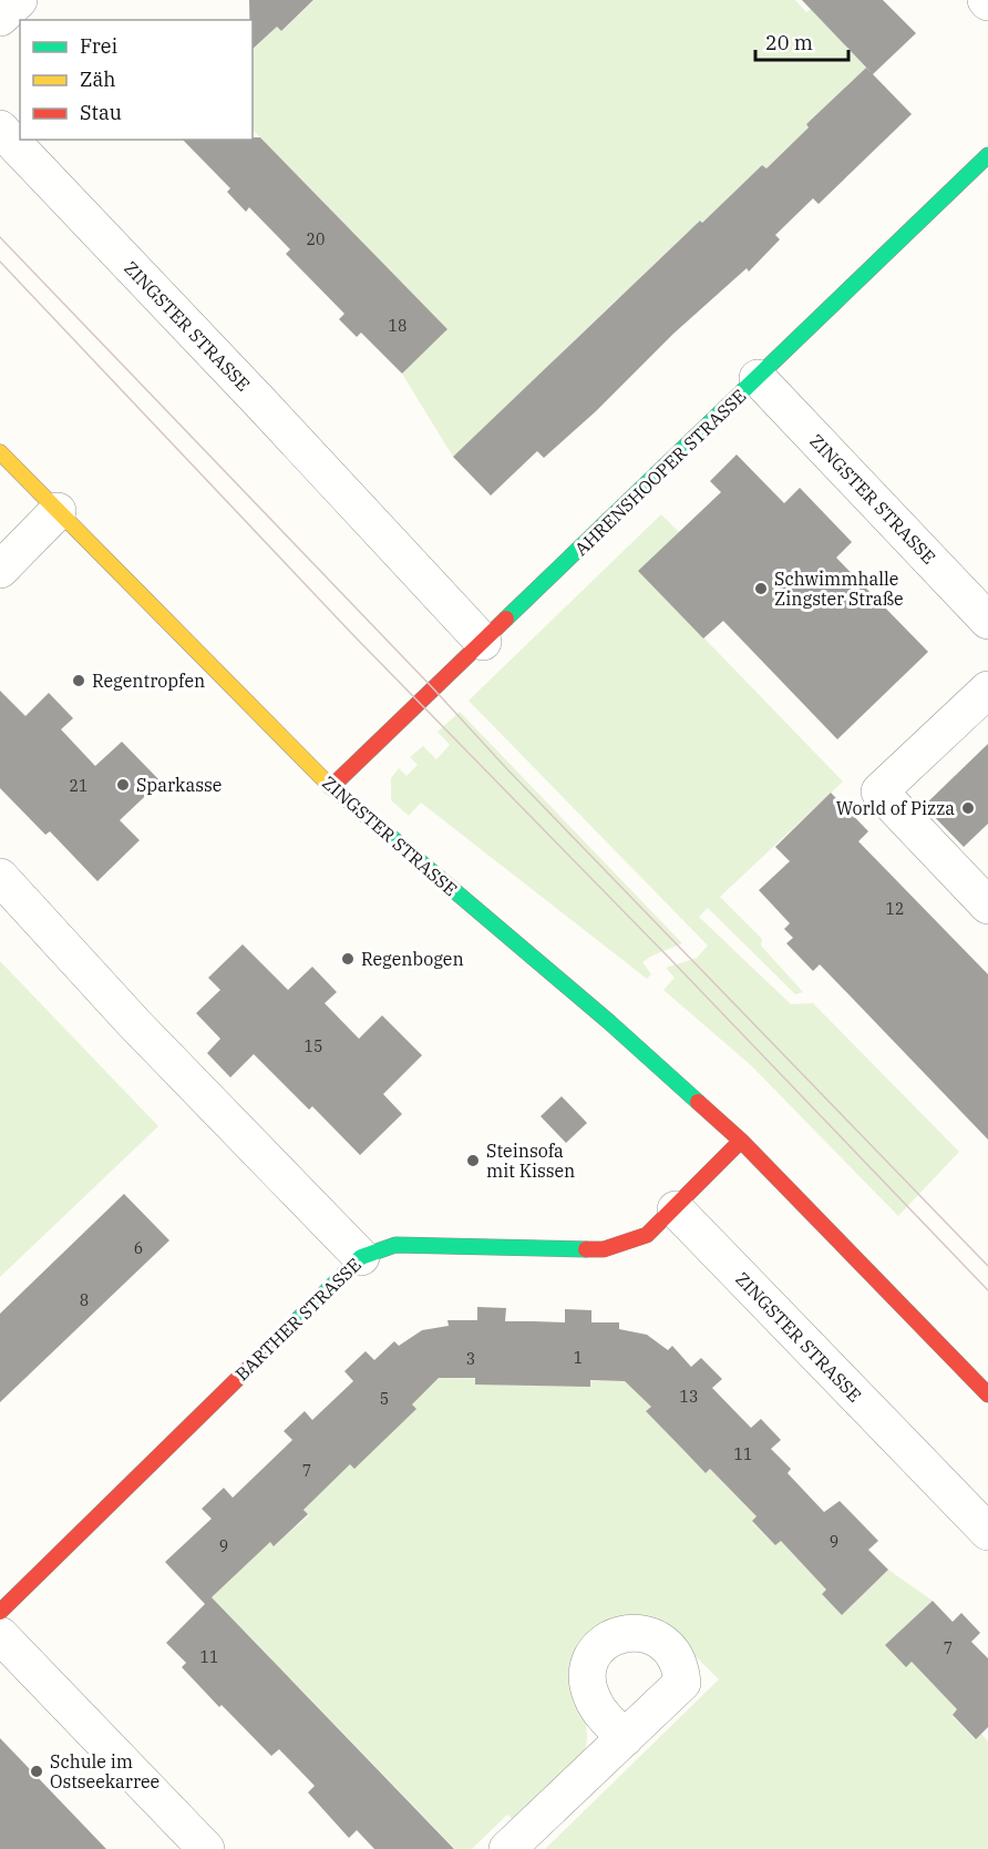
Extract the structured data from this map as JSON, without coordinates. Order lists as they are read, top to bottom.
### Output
{
  "streets": {
    "street": ["ZINGSTER STRASSE", "AHRENSHOOPER STRASSE", "BARTHER STRASSE"]
  },
  "crossings": [
    ["ZINGSTER STRASSE", "AHRENSHOOPER STRASSE"],
    ["ZINGSTER STRASSE", "BARTHER STRASSE"]
  ],
  "places": [
    "Schwimmhalle Zingster Straße",
    "Regentropfen",
    "Sparkasse",
    "World of Pizza",
    "Regenbogen",
    "Steinsofa mit Kissen",
    "Schule im Ostseekarree"
  ],
  "house_numbers": [
    "20",
    "18",
    "21",
    "12",
    "15",
    "6",
    "8",
    "1",
    "3",
    "13",
    "5",
    "11",
    "7",
    "9",
    "9",
    "7",
    "11"
  ],
  "legend": ["Frei", "Zäh", "Stau"],
  "scale_bar": "20 m"
}
